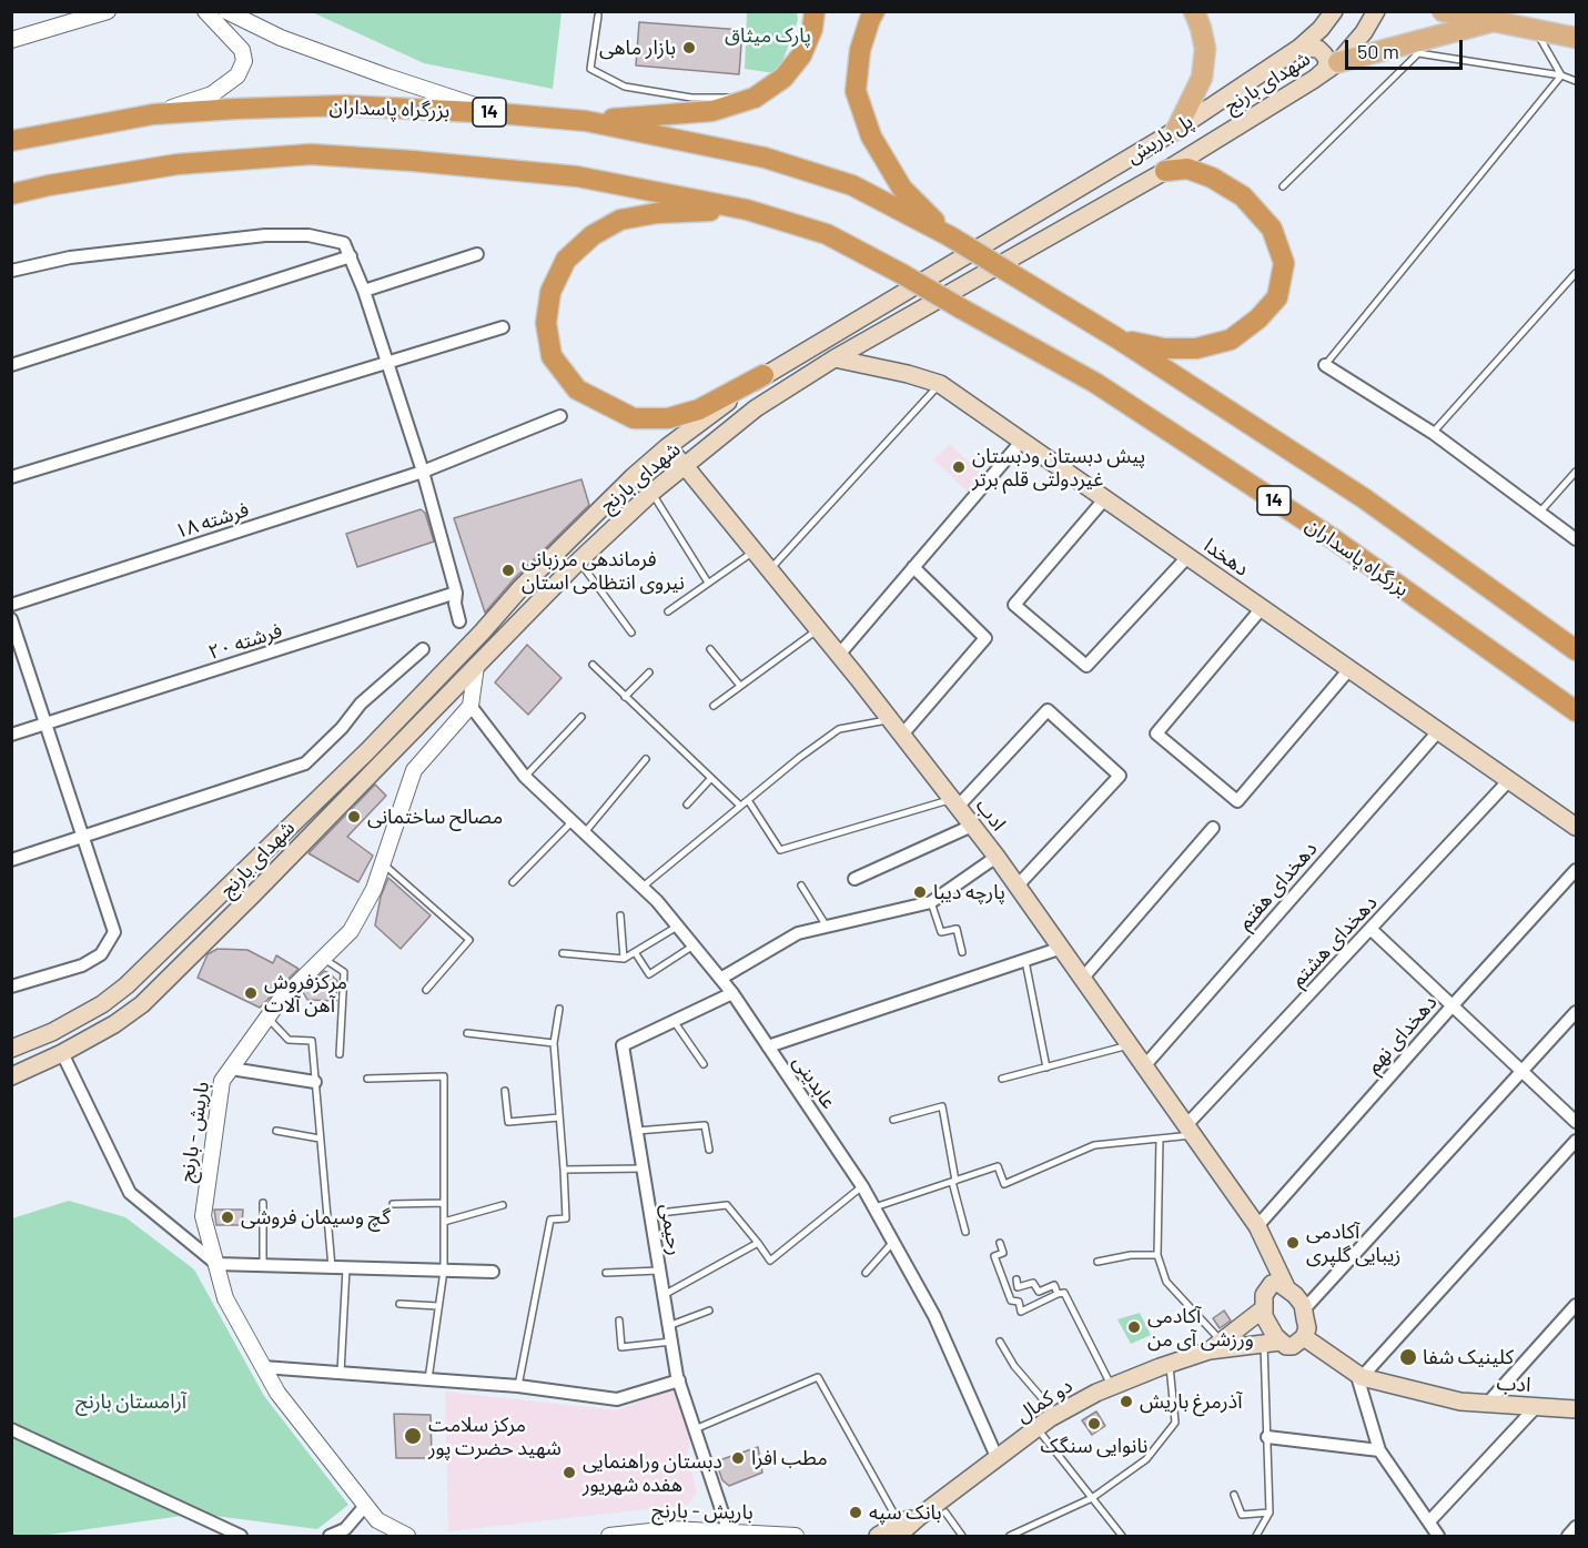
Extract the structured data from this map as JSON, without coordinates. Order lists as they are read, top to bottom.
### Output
{
  "streets": {
    "highway": ["بزرگراه پاسداران", "14"],
    "main road": [
      "شهدای بارنج",
      "پل باریش",
      "دهخدا",
      "ادب",
      "دو کمال"
    ],
    "street": [
      "۱۸ فرشته",
      "۲۰ فرشته",
      "دهخدای هفتم",
      "دهخدای هشتم",
      "دهخدای نهم",
      "عابدینی",
      "باریش - بارنج",
      "رحیمی"
    ]
  },
  "crossings": [
    ["شهدای بارنج", "پل باریش"],
    ["شهدای بارنج", "دهخدا"],
    ["شهدای بارنج", "ادب"],
    ["بزرگراه پاسداران", "14"],
    ["پل باریش", "ادب"],
    ["دهخدا", "دهخدای هفتم"],
    ["دهخدا", "دهخدای هشتم"],
    ["ادب", "دهخدای هفتم"],
    ["ادب", "دهخدای هشتم"],
    ["ادب", "دهخدای نهم"],
    ["عابدینی", "باریش - بارنج"],
    ["عابدینی", "رحیمی"],
    ["عابدینی", "دو کمال"],
    ["باریش - بارنج", "رحیمی"]
  ],
  "parks": ["پارک میثاق", "آرامستان بارنج"],
  "places": [
    "بازار ماهی",
    "پیش دبستان ودبستان غیردولتی قلم برتر",
    "فرماندهی مرزبانی نیروی انتظامی استان",
    "مصالح ساختمانی",
    "پارچه دیبا",
    "مرکزفروش آهن آلات",
    "گچ وسیمان فروشی",
    "آکادمی زیبایی گلپری",
    "آکادمی ورزشی آی من",
    "کلینیک شفا",
    "آذرمرغ باریش",
    "نانوایی سنگک",
    "مرکز سلامت شهید حضرت پور",
    "مطب افرا",
    "دبستان وراهنمایی هفده شهریور",
    "بانک سپه"
  ],
  "scale_bar": "50 m"
}
